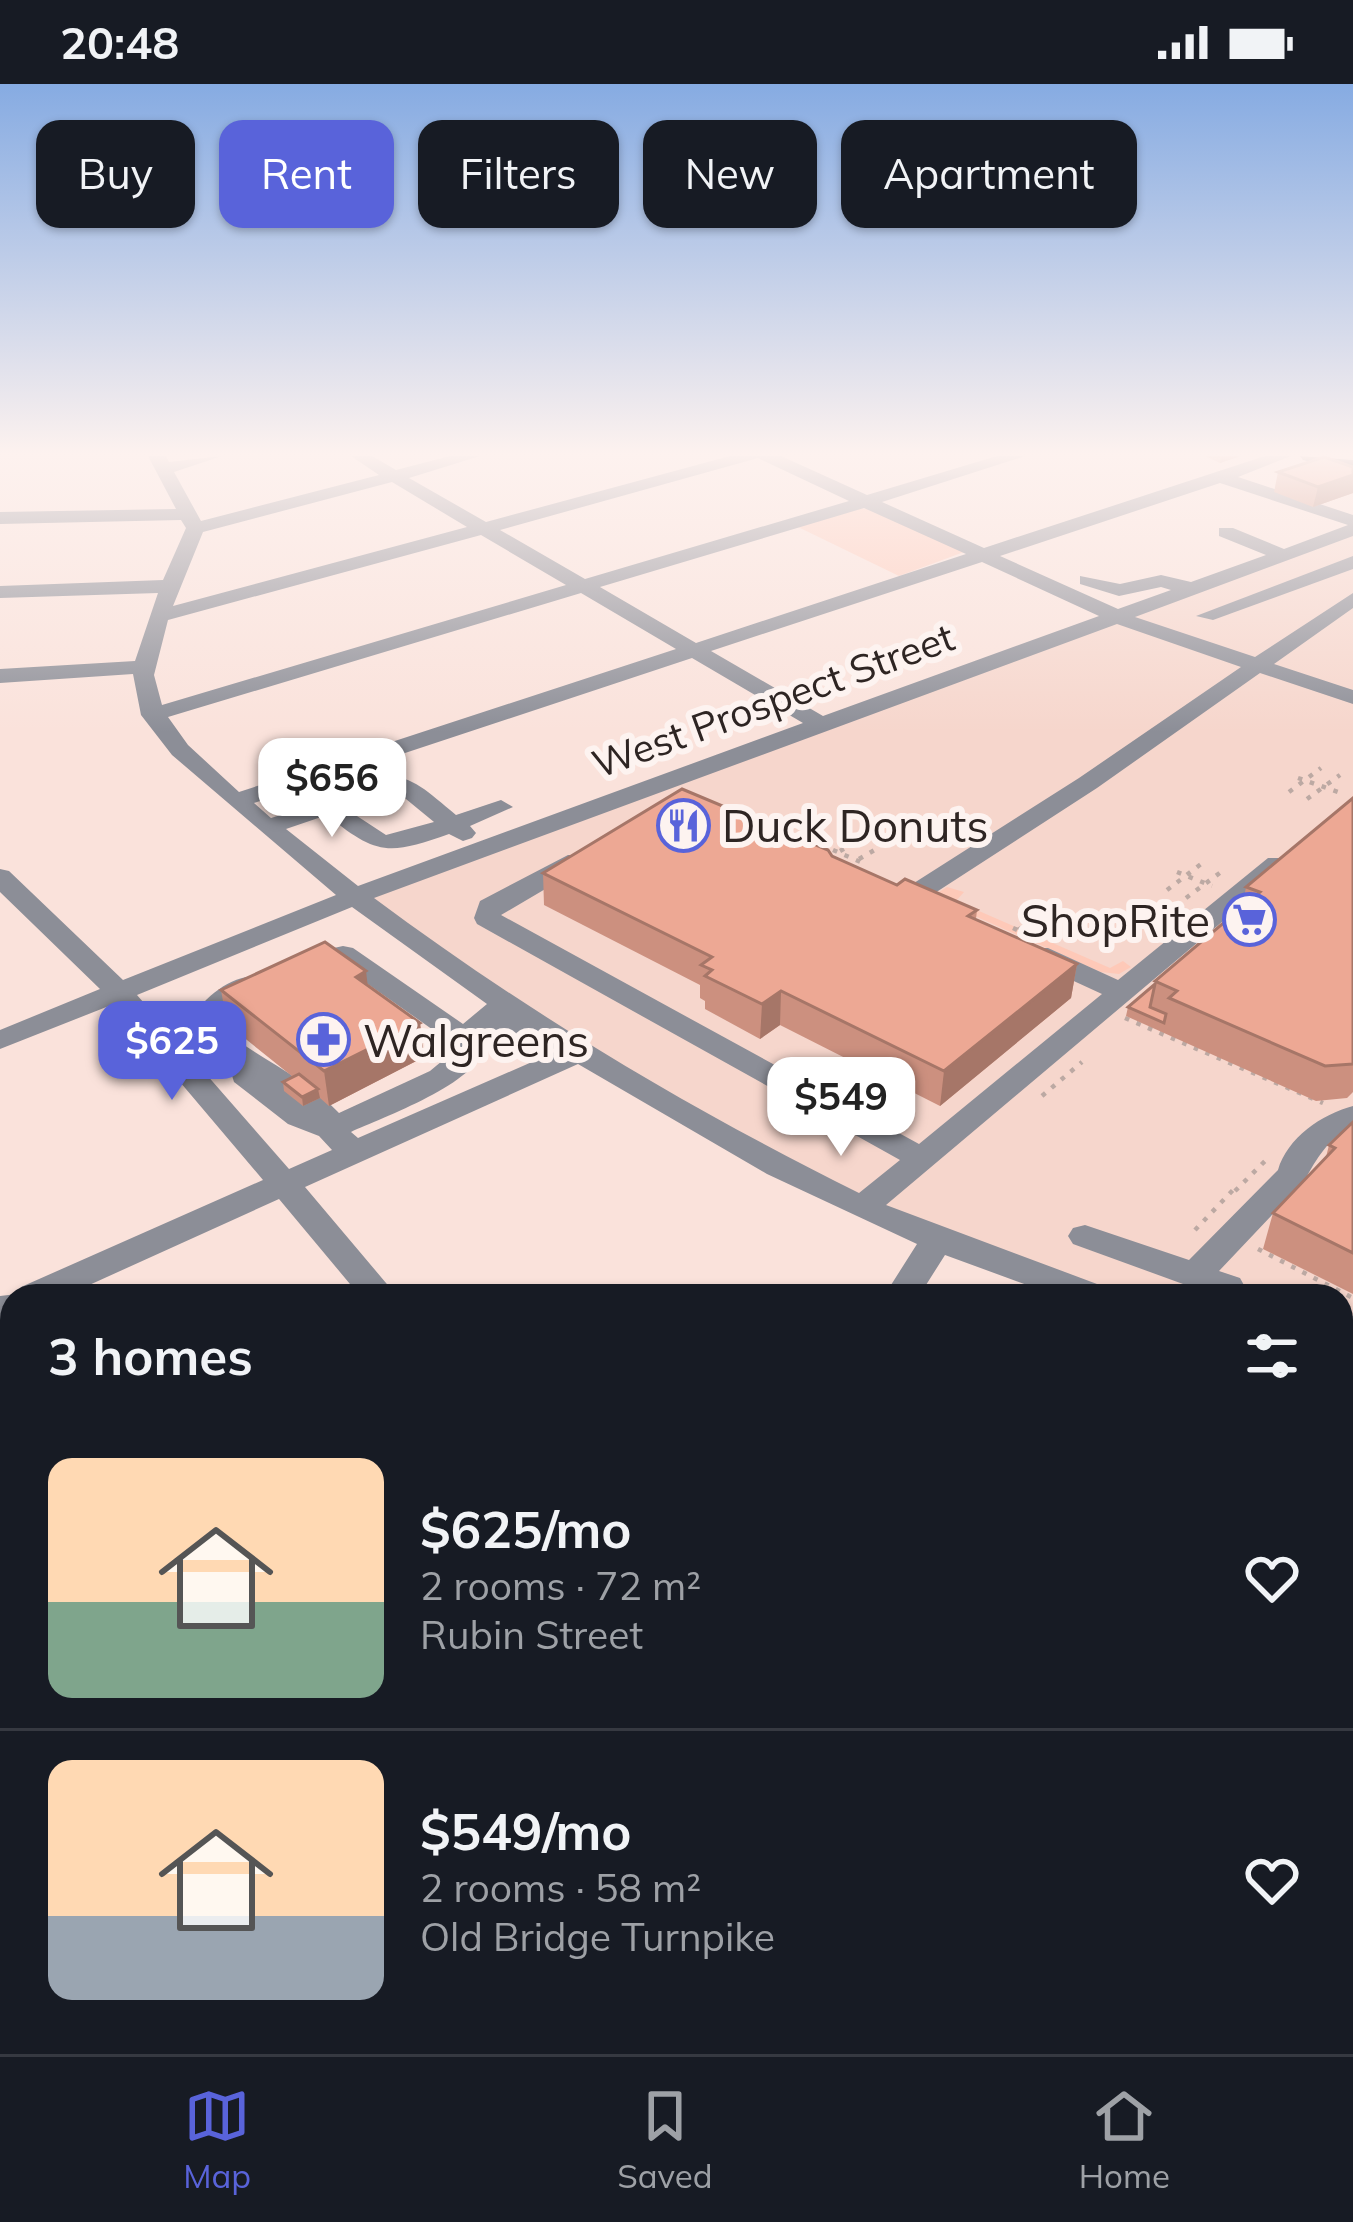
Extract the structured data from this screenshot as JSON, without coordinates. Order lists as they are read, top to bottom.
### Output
{
  "streets": {
    "street": ["West Prospect Street"]
  },
  "places": {
    "restaurant": ["Duck Donuts"],
    "supermarket": ["ShopRite"],
    "pharmacy": ["Walgreens"]
  },
  "page": {
    "status": "20:48",
    "chip": [
      "Buy",
      "Rent",
      "Filters",
      "New",
      "Apartment"
    ],
    "price": ["$656", "$625", "$549"],
    "heading": "3 homes",
    "list": [
      {
        "name": "$625/mo",
        "note": "2 rooms · 72 m² · Rubin Street"
      },
      {
        "name": "$549/mo",
        "note": "2 rooms · 58 m² · Old Bridge Turnpike"
      }
    ],
    "tabs": ["Map", "Saved", "Home"]
  }
}
